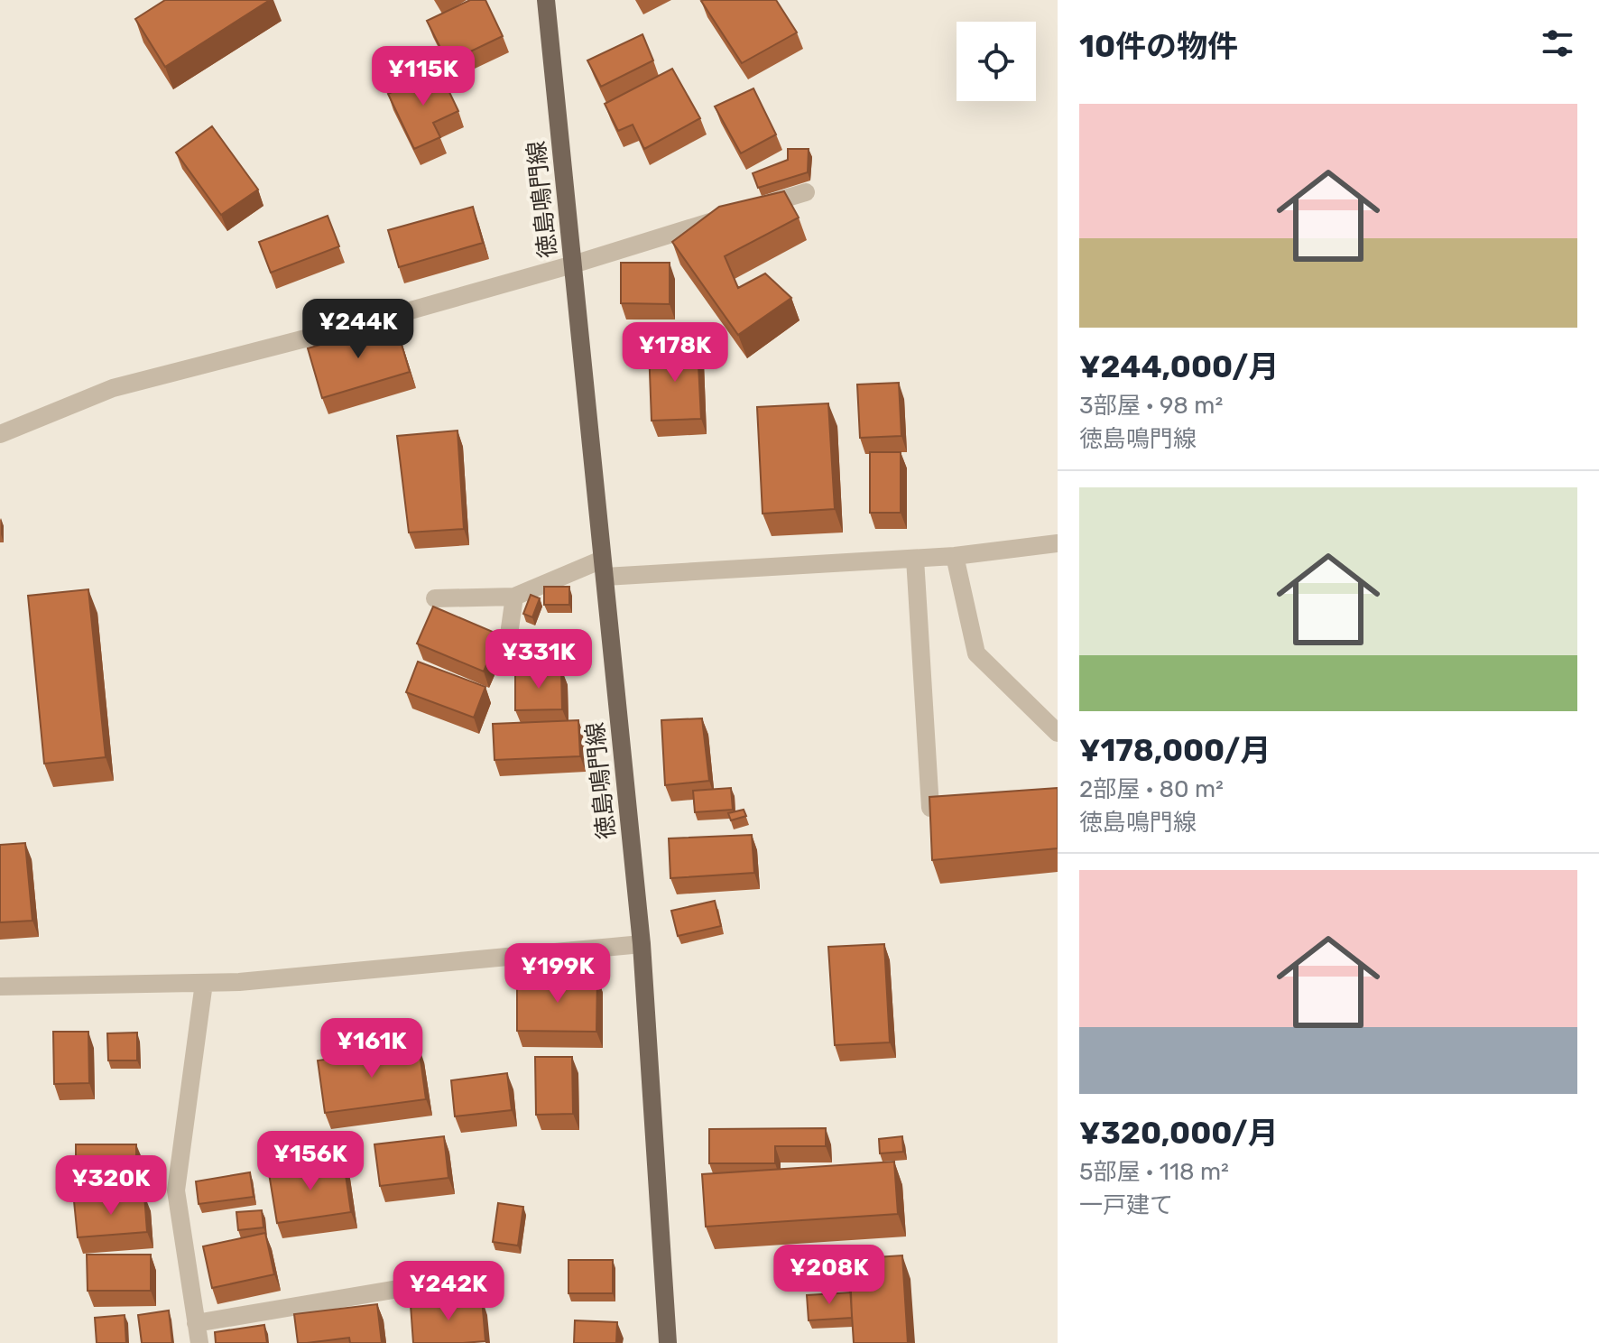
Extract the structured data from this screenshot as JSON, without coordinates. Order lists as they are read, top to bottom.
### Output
{
  "streets": {
    "main road": ["徳島鳴門線"]
  },
  "page": {
    "heading": "10件の物件",
    "price": [
      "¥115K",
      "¥244K",
      "¥178K",
      "¥331K",
      "¥199K",
      "¥161K",
      "¥156K",
      "¥320K",
      "¥208K",
      "¥242K"
    ],
    "list": [
      {
        "name": "¥244,000/月",
        "note": "3部屋 · 98 m² · 徳島鳴門線"
      },
      {
        "name": "¥178,000/月",
        "note": "2部屋 · 80 m² · 徳島鳴門線"
      },
      {
        "name": "¥320,000/月",
        "note": "5部屋 · 118 m² · 一戸建て"
      }
    ]
  }
}
